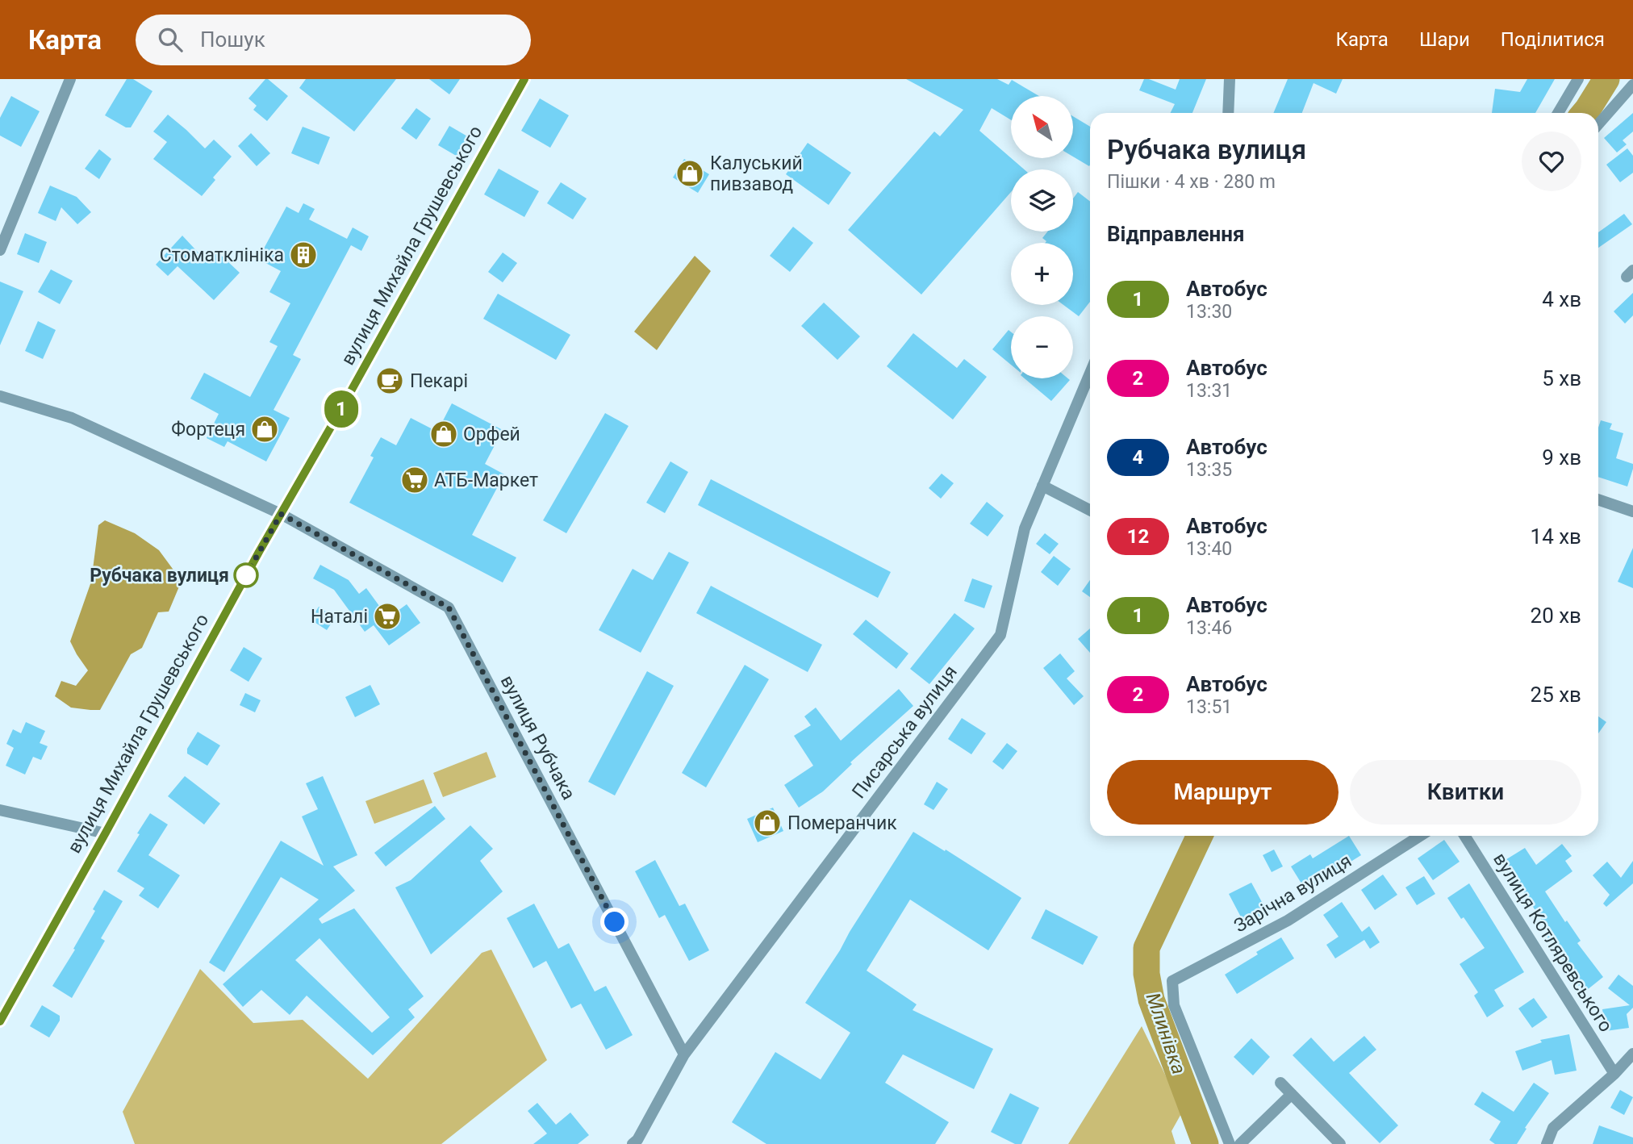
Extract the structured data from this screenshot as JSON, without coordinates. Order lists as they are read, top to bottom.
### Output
{
  "streets": {
    "main road": ["вулиця Михайла Грушевського"],
    "street": [
      "Писарська вулиця",
      "вулиця Рубчака",
      "Зарічна вулиця",
      "вулиця Котляревського"
    ]
  },
  "crossings": [
    ["вулиця Михайла Грушевського", "вулиця Рубчака"],
    ["Писарська вулиця", "вулиця Рубчака"]
  ],
  "water": ["Млинівка"],
  "places": {
    "shop": [
      "Калуський пивзавод",
      "Фортеця",
      "Орфей",
      "Померанчик"
    ],
    "building": ["Стоматклініка"],
    "cafe": ["Пекарі"],
    "supermarket": ["АТБ-Маркет", "Наталі"],
    "other": ["Рубчака вулиця"]
  },
  "lines": ["bus line 1"],
  "north": "top left",
  "page": {
    "header": "Карта",
    "search": "Пошук",
    "nav": ["Карта", "Шари", "Поділитися"],
    "on_map": "1",
    "map_buttons": ["+", "−"],
    "heading": [
      ["Рубчака вулиця", "Пішки · 4 хв · 280 m"],
      "Відправлення"
    ],
    "list": [
      {
        "mark": "1",
        "name": "Автобус",
        "note": "13:30",
        "value": "4 хв"
      },
      {
        "mark": "2",
        "name": "Автобус",
        "note": "13:31",
        "value": "5 хв"
      },
      {
        "mark": "4",
        "name": "Автобус",
        "note": "13:35",
        "value": "9 хв"
      },
      {
        "mark": "12",
        "name": "Автобус",
        "note": "13:40",
        "value": "14 хв"
      },
      {
        "mark": "1",
        "name": "Автобус",
        "note": "13:46",
        "value": "20 хв"
      },
      {
        "mark": "2",
        "name": "Автобус",
        "note": "13:51",
        "value": "25 хв"
      }
    ],
    "buttons": ["Маршрут", "Квитки"]
  }
}
